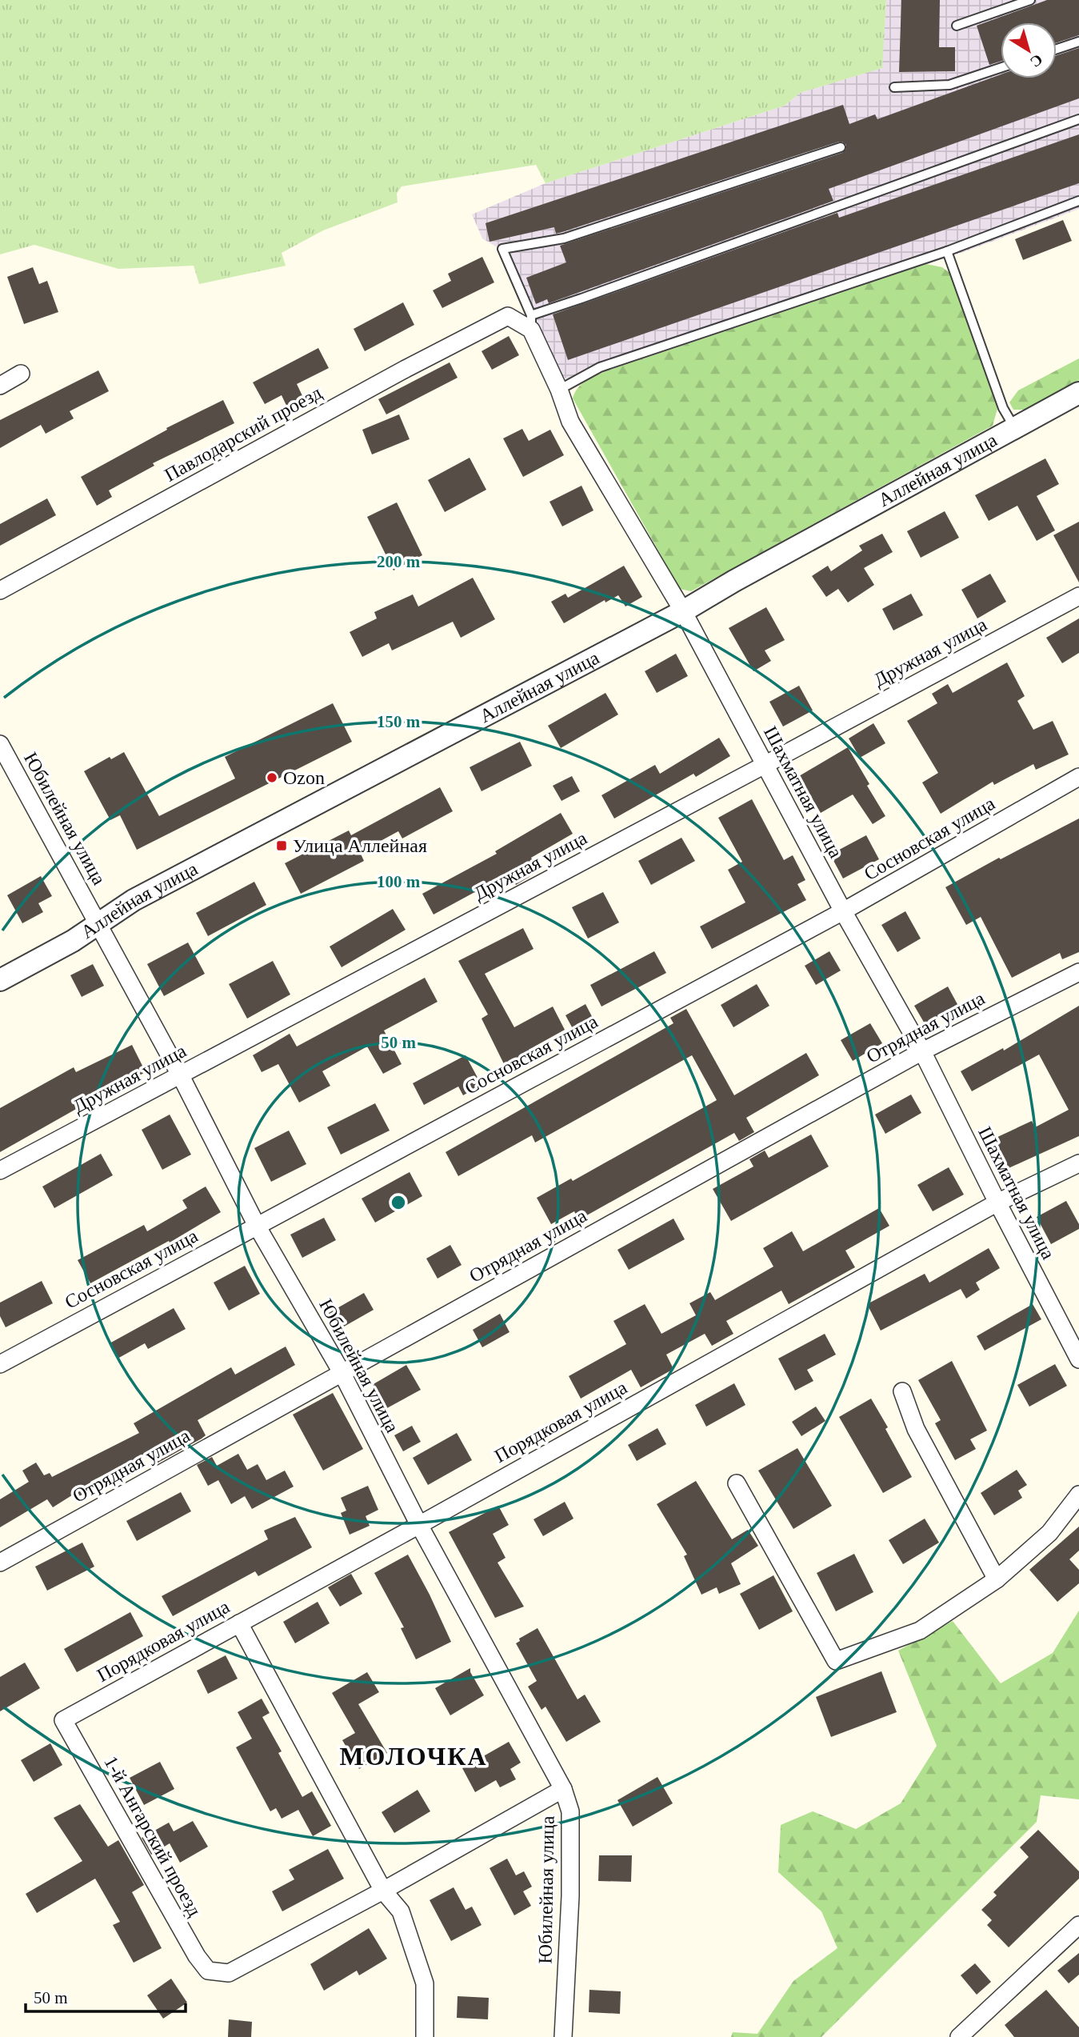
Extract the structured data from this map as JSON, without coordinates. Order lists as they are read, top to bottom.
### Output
{
  "streets": {
    "street": [
      "Павлодарский проезд",
      "Аллейная улица",
      "Дружная улица",
      "Шахматная улица",
      "Юбилейная улица",
      "Сосновская улица",
      "Отрядная улица",
      "Порядковая улица",
      "1-й Ангарский проезд"
    ]
  },
  "crossings": [
    ["Павлодарский проезд", "Шахматная улица"],
    ["Аллейная улица", "Шахматная улица"],
    ["Аллейная улица", "Юбилейная улица"],
    ["Дружная улица", "Шахматная улица"],
    ["Дружная улица", "Юбилейная улица"],
    ["Шахматная улица", "Сосновская улица"],
    ["Шахматная улица", "Отрядная улица"],
    ["Шахматная улица", "Порядковая улица"],
    ["Юбилейная улица", "Сосновская улица"],
    ["Юбилейная улица", "Отрядная улица"],
    ["Юбилейная улица", "Порядковая улица"],
    ["Порядковая улица", "1-й Ангарский проезд"]
  ],
  "districts": ["МОЛОЧКА"],
  "places": {
    "other": ["Ozon"],
    "transit": ["Улица Аллейная"]
  },
  "scale_bar": "50 m",
  "north": "bottom right",
  "rings": [
    "200 m",
    "150 m",
    "100 m",
    "50 m"
  ]
}
